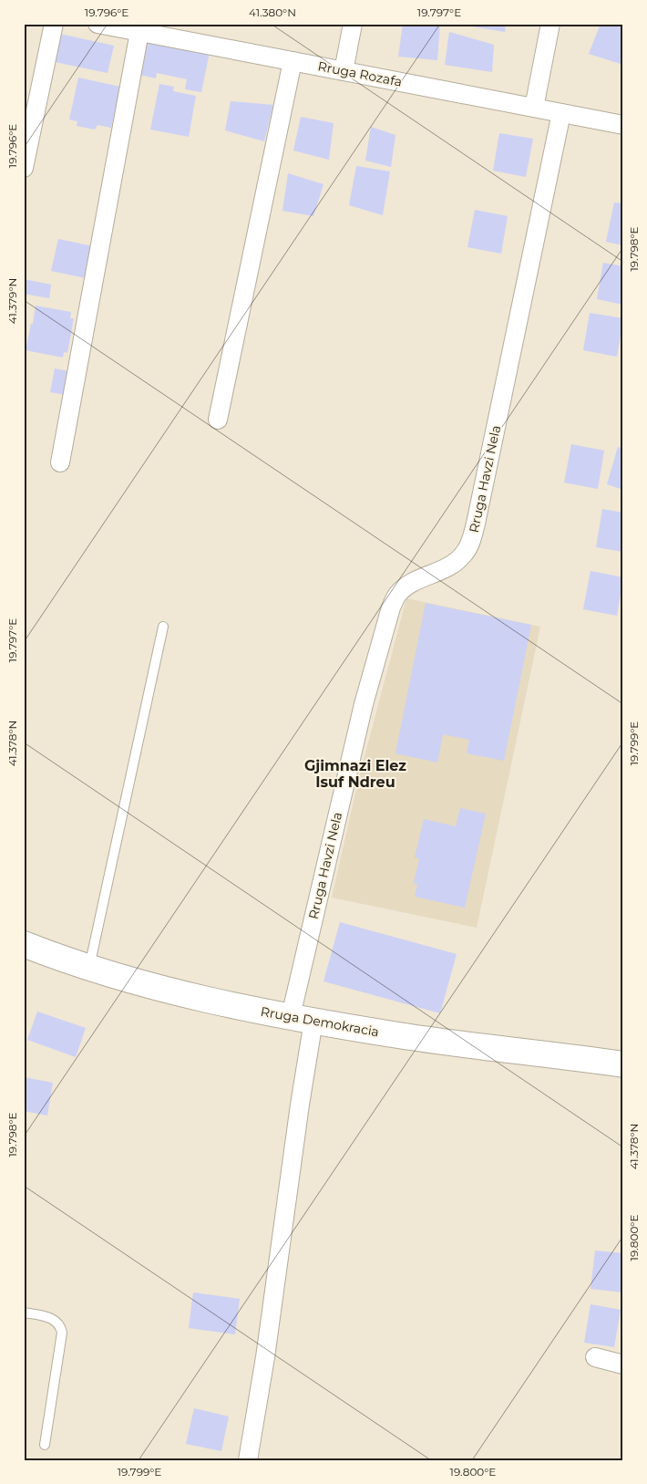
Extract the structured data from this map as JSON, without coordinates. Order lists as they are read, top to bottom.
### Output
{
  "streets": {
    "main road": ["Rruga Demokracia"],
    "street": ["Rruga Rozafa", "Rruga Havzi Nela"]
  },
  "crossings": [
    ["Rruga Rozafa", "Rruga Havzi Nela"],
    ["Rruga Havzi Nela", "Rruga Demokracia"]
  ],
  "districts": ["Gjimnazi Elez Isuf Ndreu"],
  "coordinates": [
    "19.796°E",
    "41.380°N",
    "19.797°E",
    "19.798°E",
    "41.379°N",
    "19.799°E",
    "41.378°N",
    "19.800°E"
  ]
}
